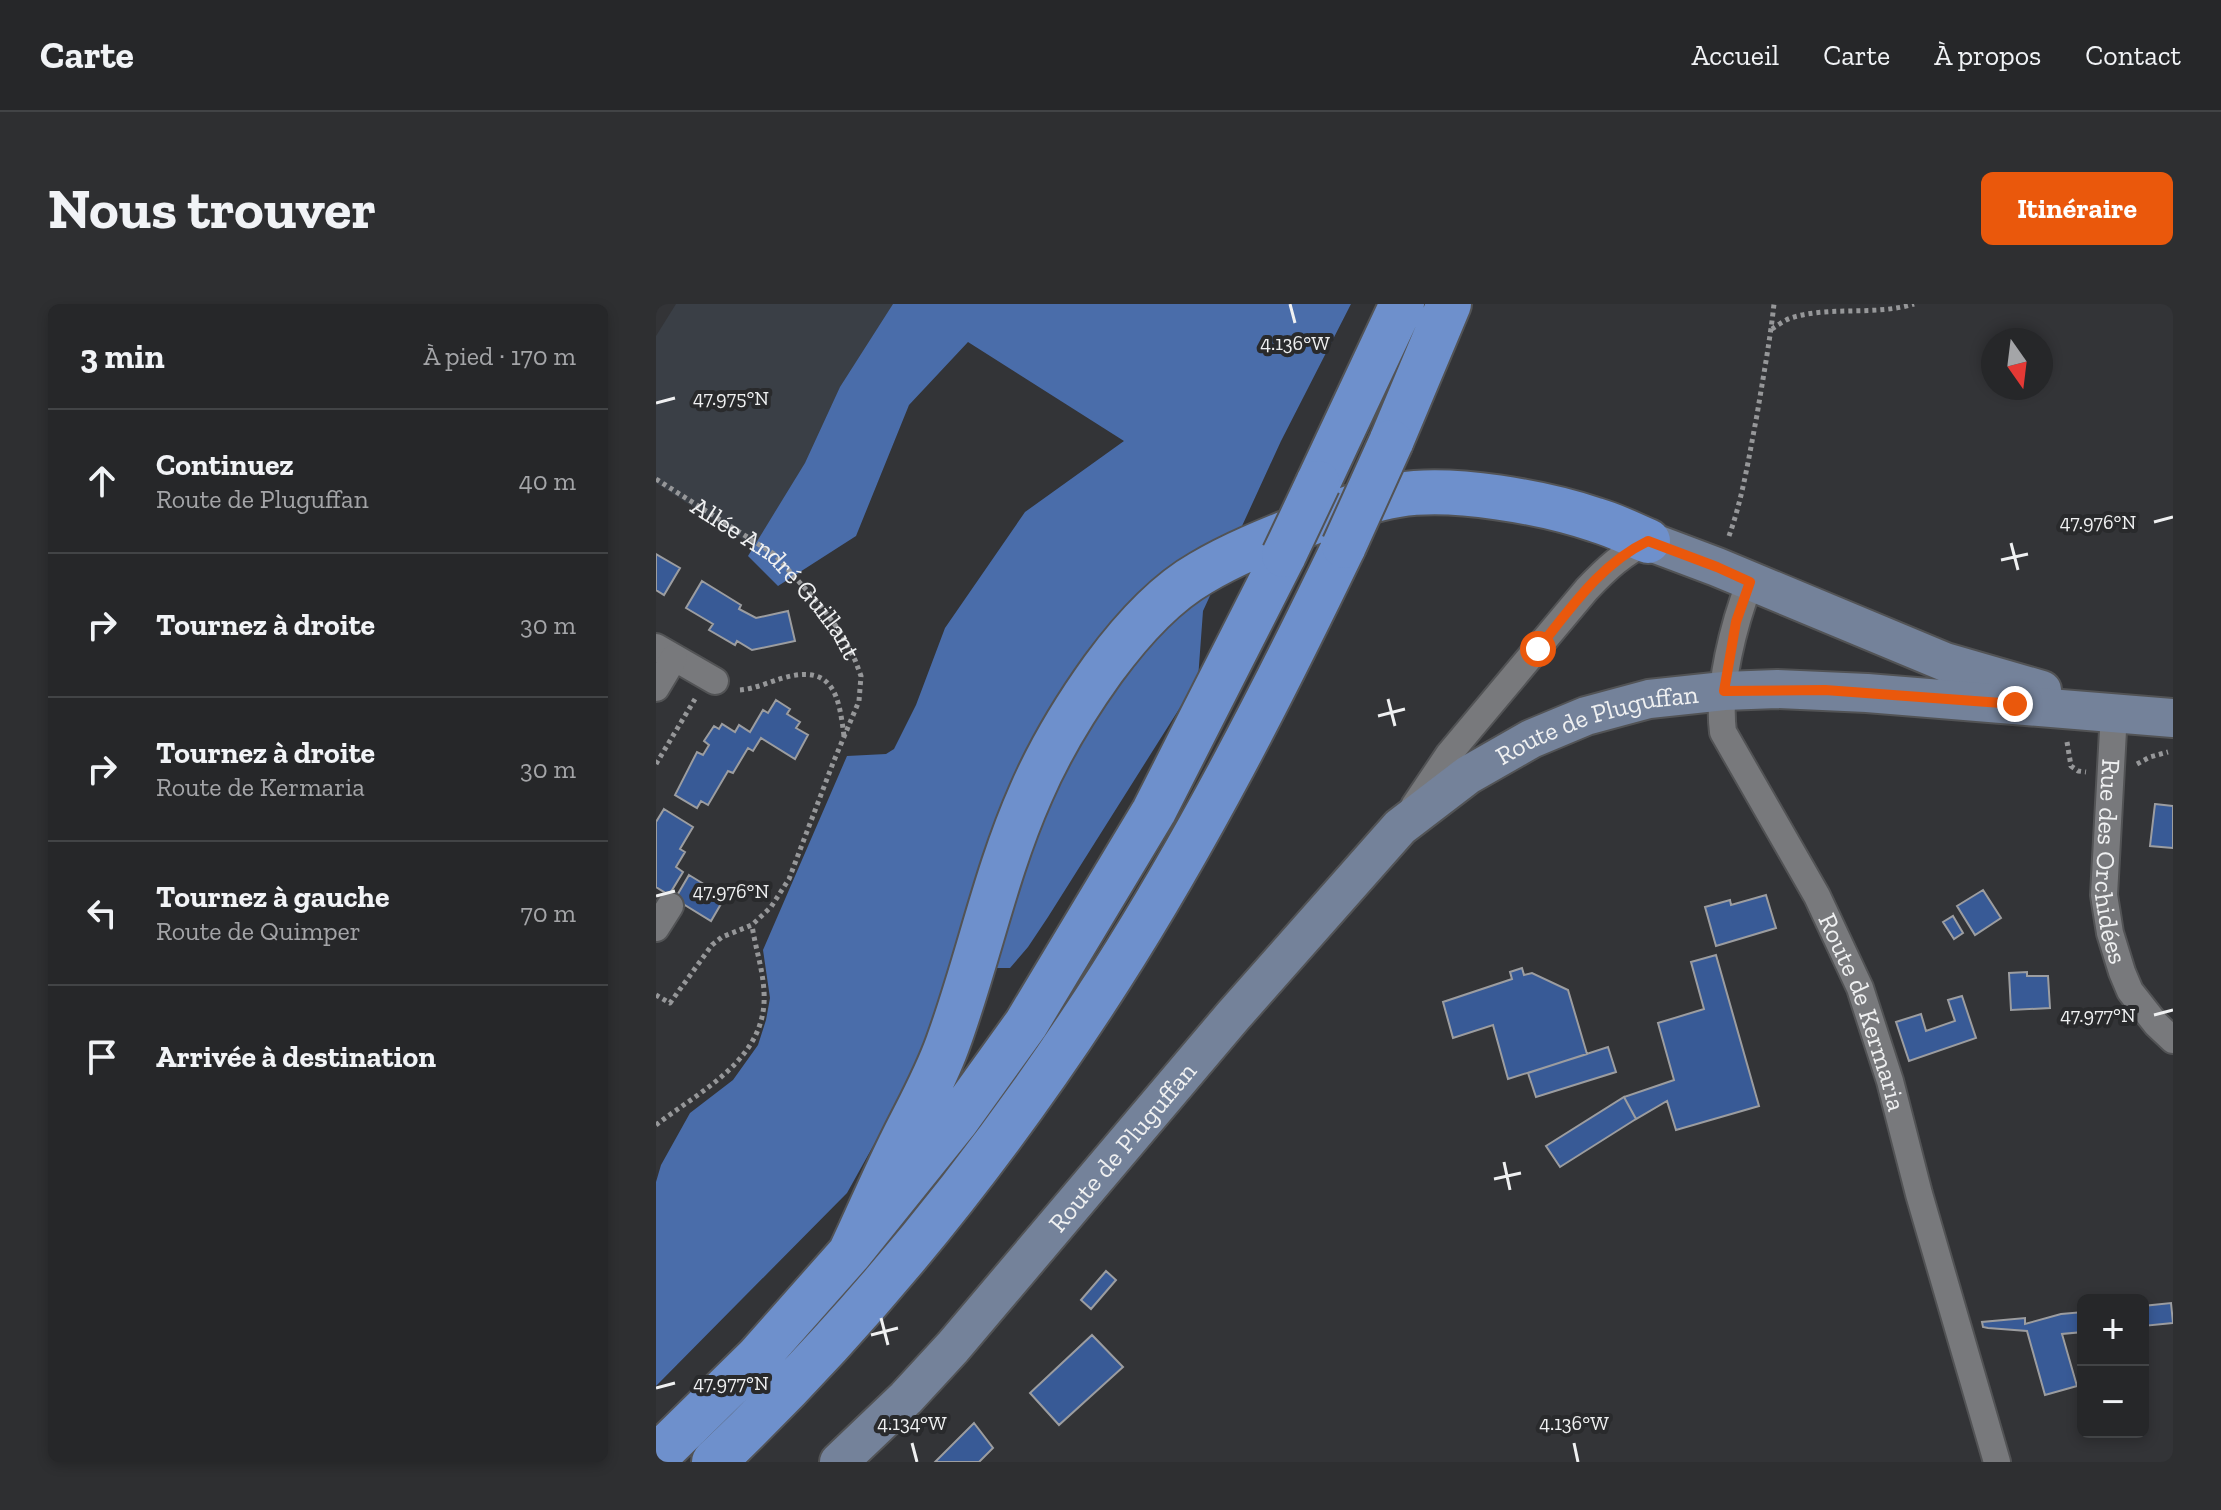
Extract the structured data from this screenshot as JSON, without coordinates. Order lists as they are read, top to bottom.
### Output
{
  "streets": {
    "main road": ["Route de Pluguffan"],
    "street": ["Rue des Orchidées", "Route de Kermaria"],
    "path": ["Allée André Guillant"]
  },
  "crossings": [
    ["Route de Pluguffan", "Rue des Orchidées"],
    ["Route de Pluguffan", "Route de Kermaria"]
  ],
  "north": "bottom",
  "page": {
    "header": "Carte",
    "nav": [
      "Accueil",
      "Carte",
      "À propos",
      "Contact"
    ],
    "buttons": "Itinéraire",
    "title": "Nous trouver",
    "heading": ["3 min", "À pied · 170 m"],
    "list": [
      ["Continuez", "Route de Pluguffan", "40 m"],
      ["Tournez à droite", "30 m"],
      ["Tournez à droite", "Route de Kermaria", "30 m"],
      ["Tournez à gauche", "Route de Quimper", "70 m"],
      "Arrivée à destination"
    ],
    "map_buttons": ["+", "−"]
  },
  "coordinates": [
    "4.136°W",
    "47.975°N",
    "47.976°N",
    "47.977°N",
    "4.134°W"
  ]
}
